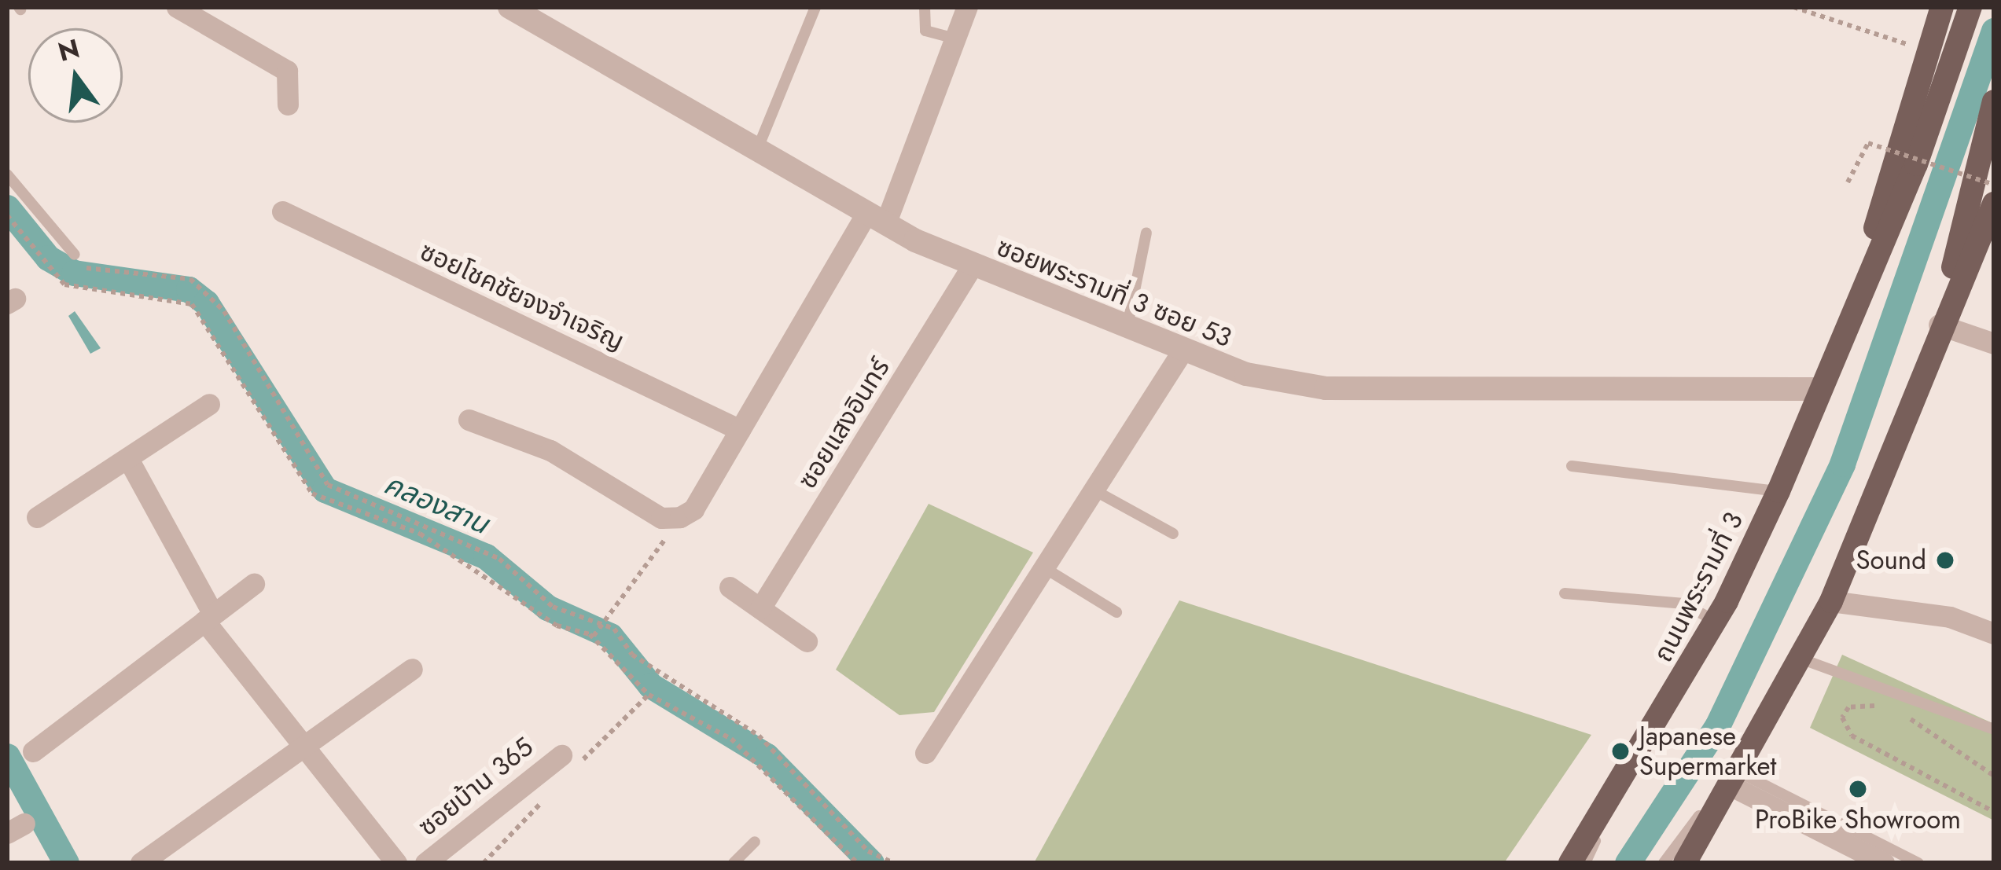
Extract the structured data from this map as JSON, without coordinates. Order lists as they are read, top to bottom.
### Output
{
  "streets": {
    "main road": ["ถนนพระรามที่ 3"],
    "street": [
      "ซอยพระรามที่ 3 ซอย 53",
      "ซอยโชคชัยจงจำเจริญ",
      "ซอยแสงอินทร์",
      "ซอยบ้าน 365"
    ]
  },
  "crossings": [
    ["ซอยพระรามที่ 3 ซอย 53", "ซอยแสงอินทร์"],
    ["ซอยพระรามที่ 3 ซอย 53", "ถนนพระรามที่ 3"]
  ],
  "water": ["คลองสาน"],
  "places": ["Sound", "Japanese Supermarket", "ProBike Showroom"],
  "north": "top"
}
